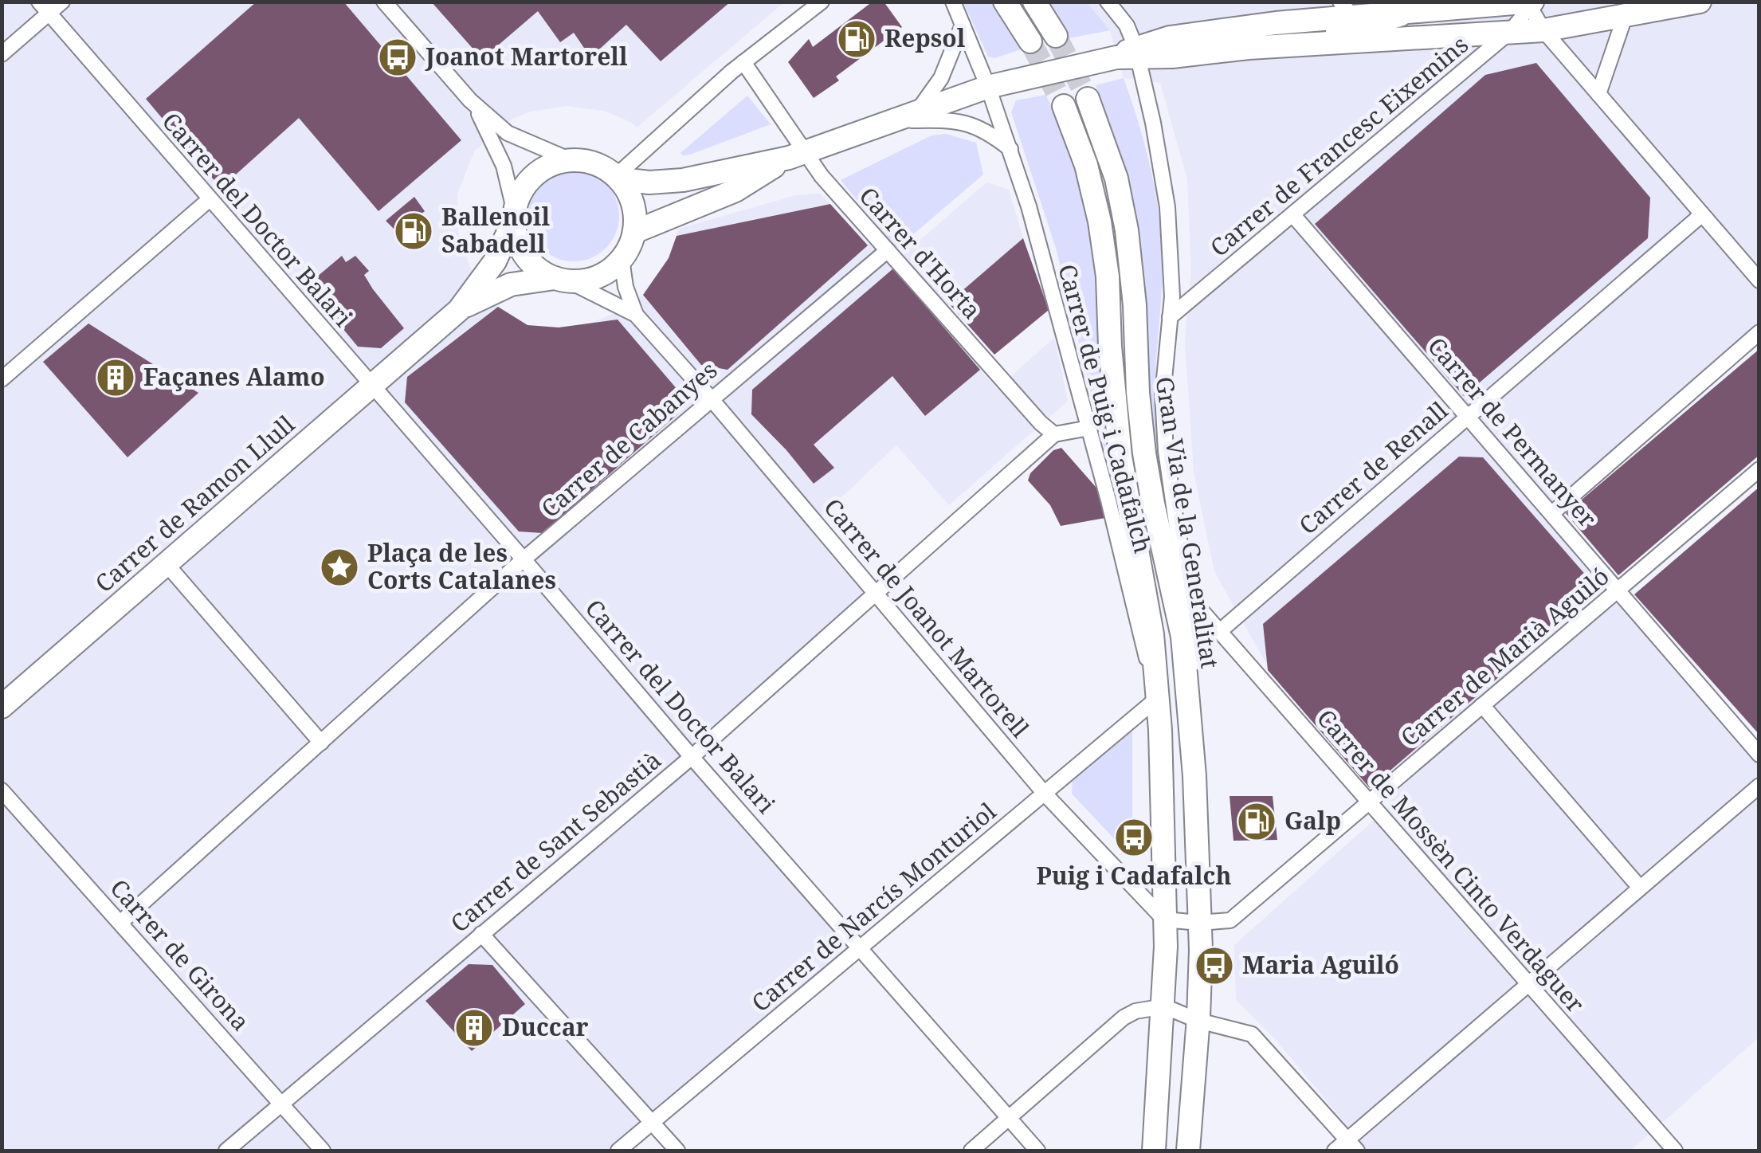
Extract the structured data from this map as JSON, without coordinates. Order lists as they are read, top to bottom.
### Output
{
  "streets": {
    "main road": ["Carrer de Ramon Llull", "Gran Via de la Generalitat"],
    "street": [
      "Carrer de Francesc Eixemins",
      "Carrer del Doctor Balari",
      "Carrer d'Horta",
      "Carrer de Puig i Cadafalch",
      "Carrer de Permanyer",
      "Carrer de Cabanyes",
      "Carrer de Renall",
      "Carrer de Joanot Martorell",
      "Carrer de Marià Aguiló",
      "Carrer de Sant Sebastià",
      "Carrer de Mossèn Cinto Verdaguer",
      "Carrer de Narcís Monturiol",
      "Carrer de Girona"
    ]
  },
  "crossings": [
    ["Carrer de Francesc Eixemins", "Carrer de Permanyer"],
    ["Carrer del Doctor Balari", "Carrer de Cabanyes"],
    ["Carrer del Doctor Balari", "Carrer de Ramon Llull"],
    ["Carrer del Doctor Balari", "Carrer de Sant Sebastià"],
    ["Carrer del Doctor Balari", "Carrer de Narcís Monturiol"],
    ["Carrer d'Horta", "Carrer de Cabanyes"],
    ["Carrer d'Horta", "Carrer de Sant Sebastià"],
    ["Carrer de Puig i Cadafalch", "Carrer de Narcís Monturiol"],
    ["Carrer de Permanyer", "Carrer de Renall"],
    ["Carrer de Permanyer", "Carrer de Marià Aguiló"],
    ["Carrer de Cabanyes", "Carrer de Joanot Martorell"],
    ["Carrer de Cabanyes", "Carrer de Girona"],
    ["Carrer de Renall", "Carrer de Mossèn Cinto Verdaguer"],
    ["Gran Via de la Generalitat", "Carrer de Marià Aguiló"],
    ["Carrer de Joanot Martorell", "Carrer de Sant Sebastià"],
    ["Carrer de Joanot Martorell", "Carrer de Narcís Monturiol"],
    ["Carrer de Marià Aguiló", "Carrer de Mossèn Cinto Verdaguer"],
    ["Carrer de Sant Sebastià", "Carrer de Girona"]
  ],
  "places": {
    "fuel station": ["Repsol", "Ballenoil Sabadell", "Galp"],
    "bus stop": ["Joanot Martorell", "Puig i Cadafalch", "Maria Aguiló"],
    "building": ["Façanes Alamo", "Duccar"],
    "place": ["Plaça de les Corts Catalanes"]
  }
}
